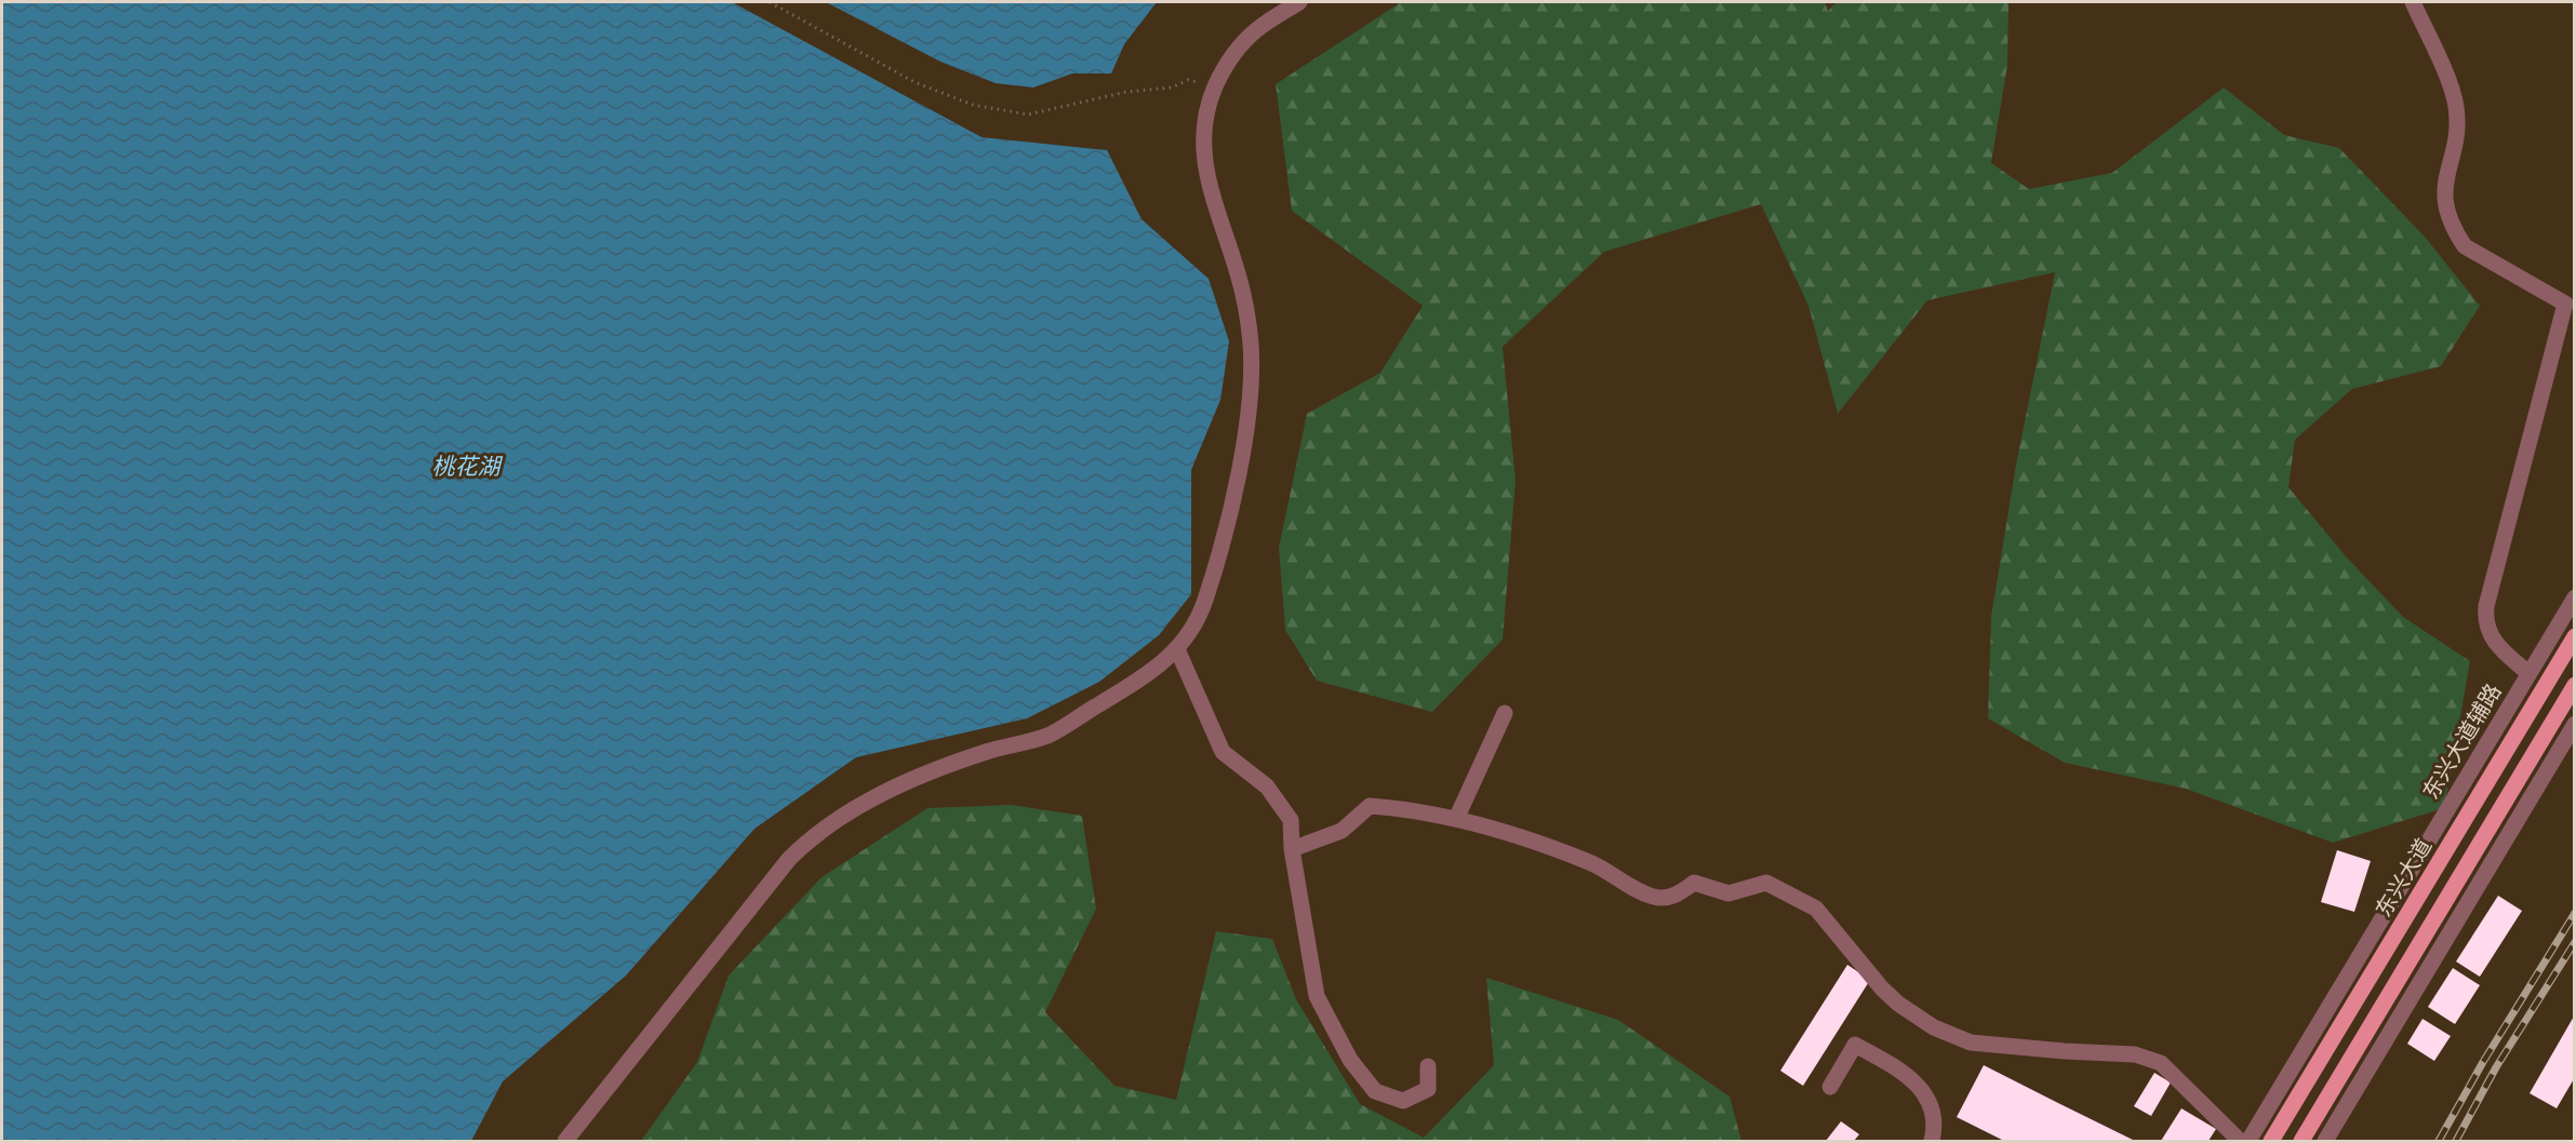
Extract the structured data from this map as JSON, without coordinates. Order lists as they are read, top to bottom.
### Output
{
  "streets": {
    "main road": ["东兴大道"],
    "street": ["东兴大道辅路"]
  },
  "water": ["桃花湖"]
}
